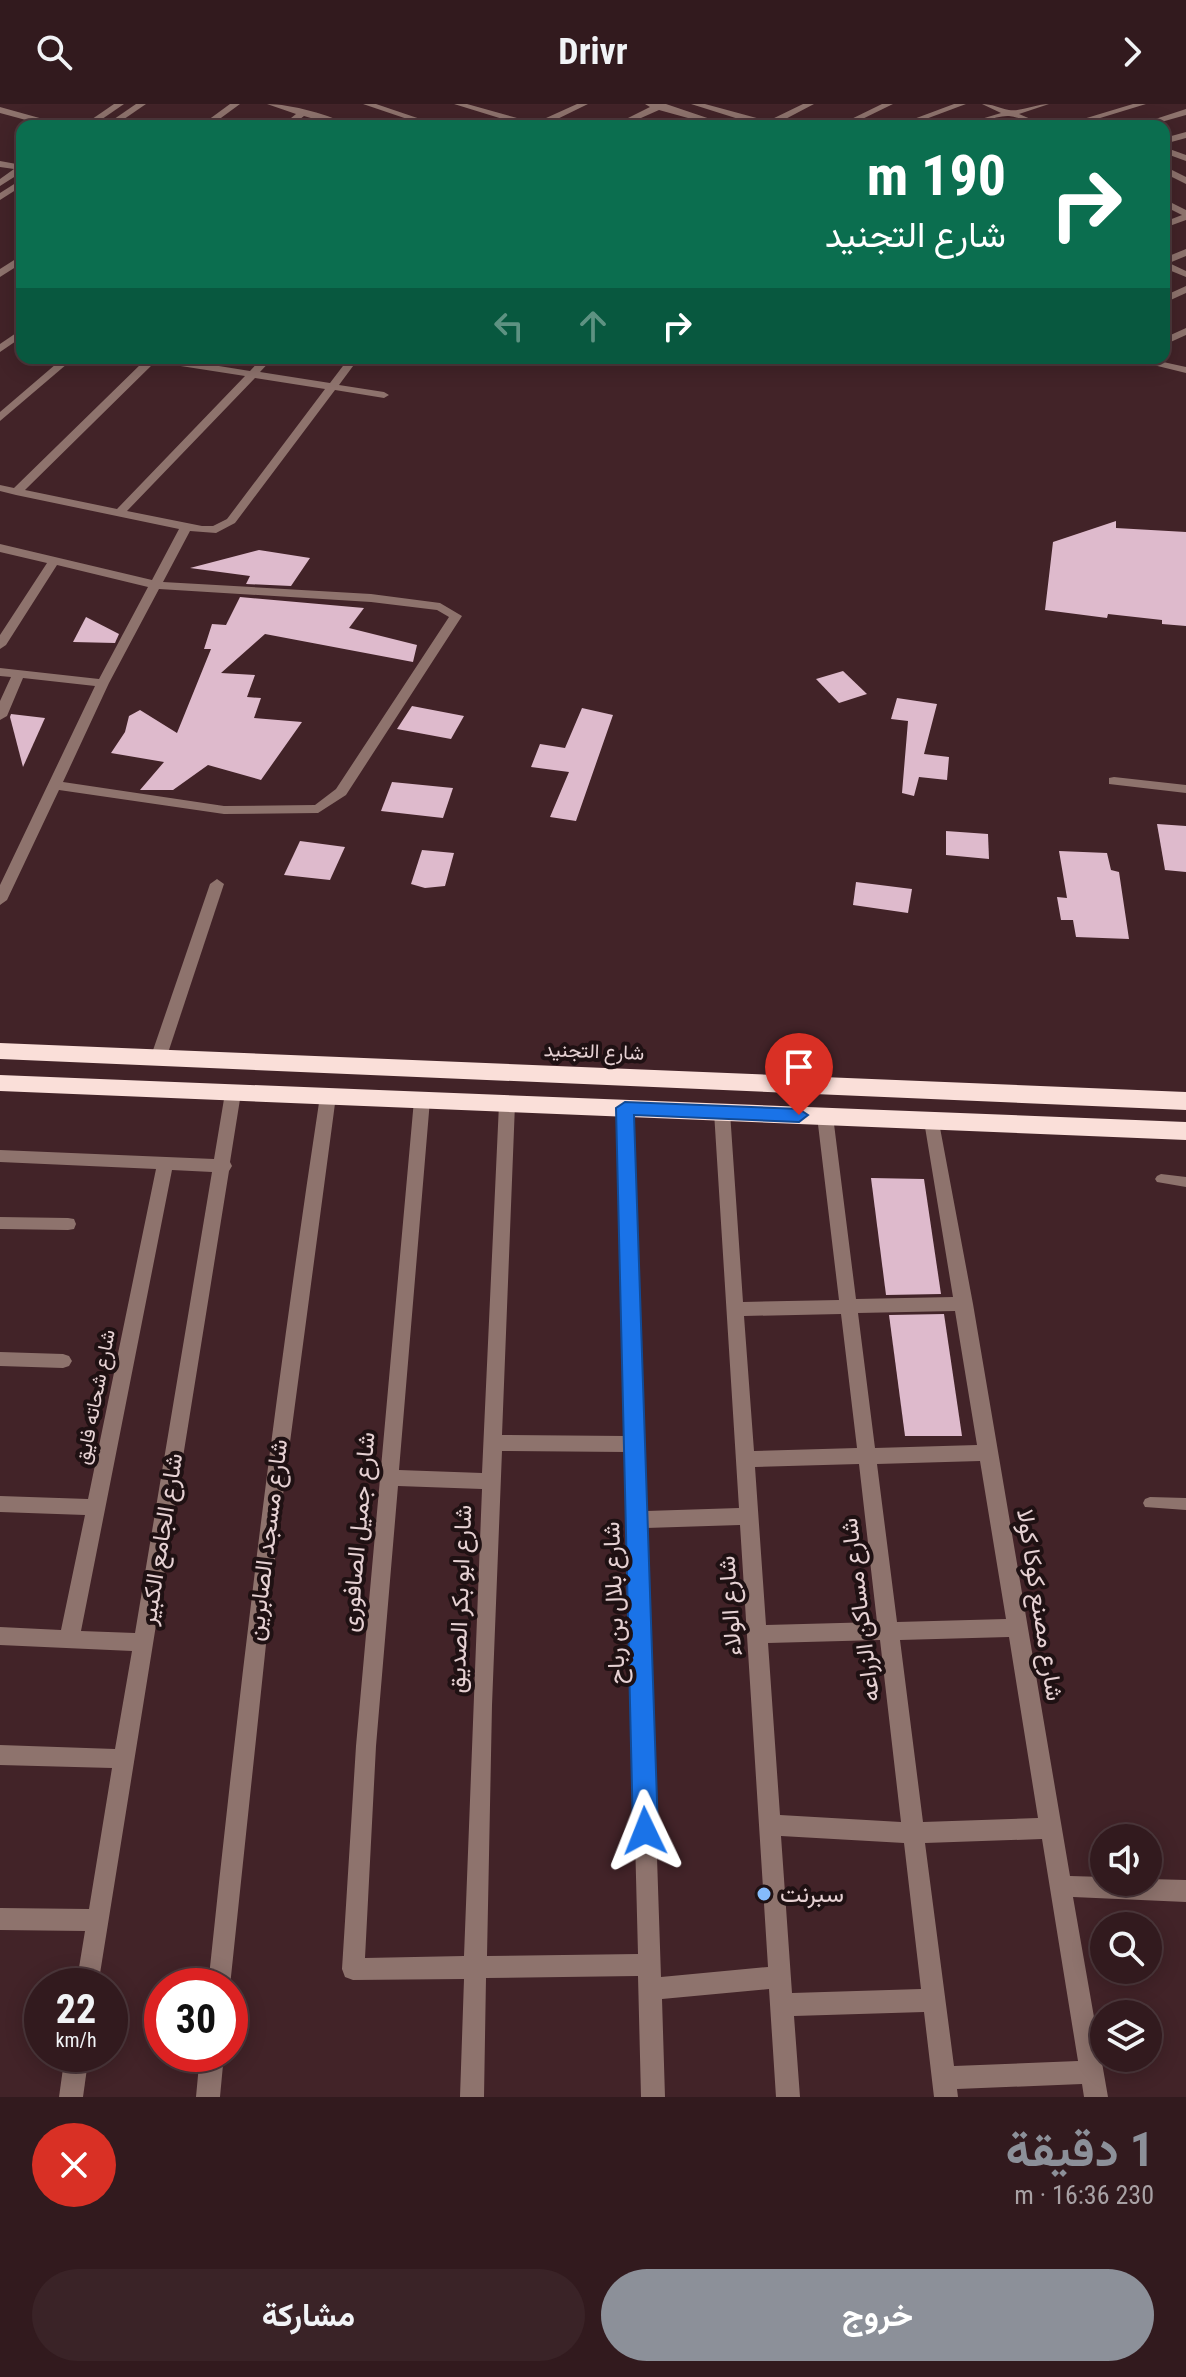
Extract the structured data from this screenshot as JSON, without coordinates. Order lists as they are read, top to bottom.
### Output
{
  "streets": {
    "highway": ["شارع التجنيد"],
    "street": [
      "شارع شحاته فايق",
      "شارع جميل الصافورى",
      "شارع الجامع الكبير",
      "شارع مسجد الصابرين",
      "شارع ابو بكر الصديق",
      "شارع بلال بن رباح",
      "شارع مصنع كوكا كولا",
      "شارع الولاء",
      "شارع مساكن الزراعه"
    ]
  },
  "crossings": [
    ["شارع جميل الصافورى", "شارع ابو بكر الصديق"]
  ],
  "places": ["سبرنت"],
  "page": {
    "header": "Drivr",
    "turn": ["190 m", "شارع التجنيد"],
    "speed": "22 km/h",
    "limit": "30",
    "heading": ["1 دقيقة", "230 m · 16:36"],
    "buttons": ["خروج", "مشاركة"]
  }
}
